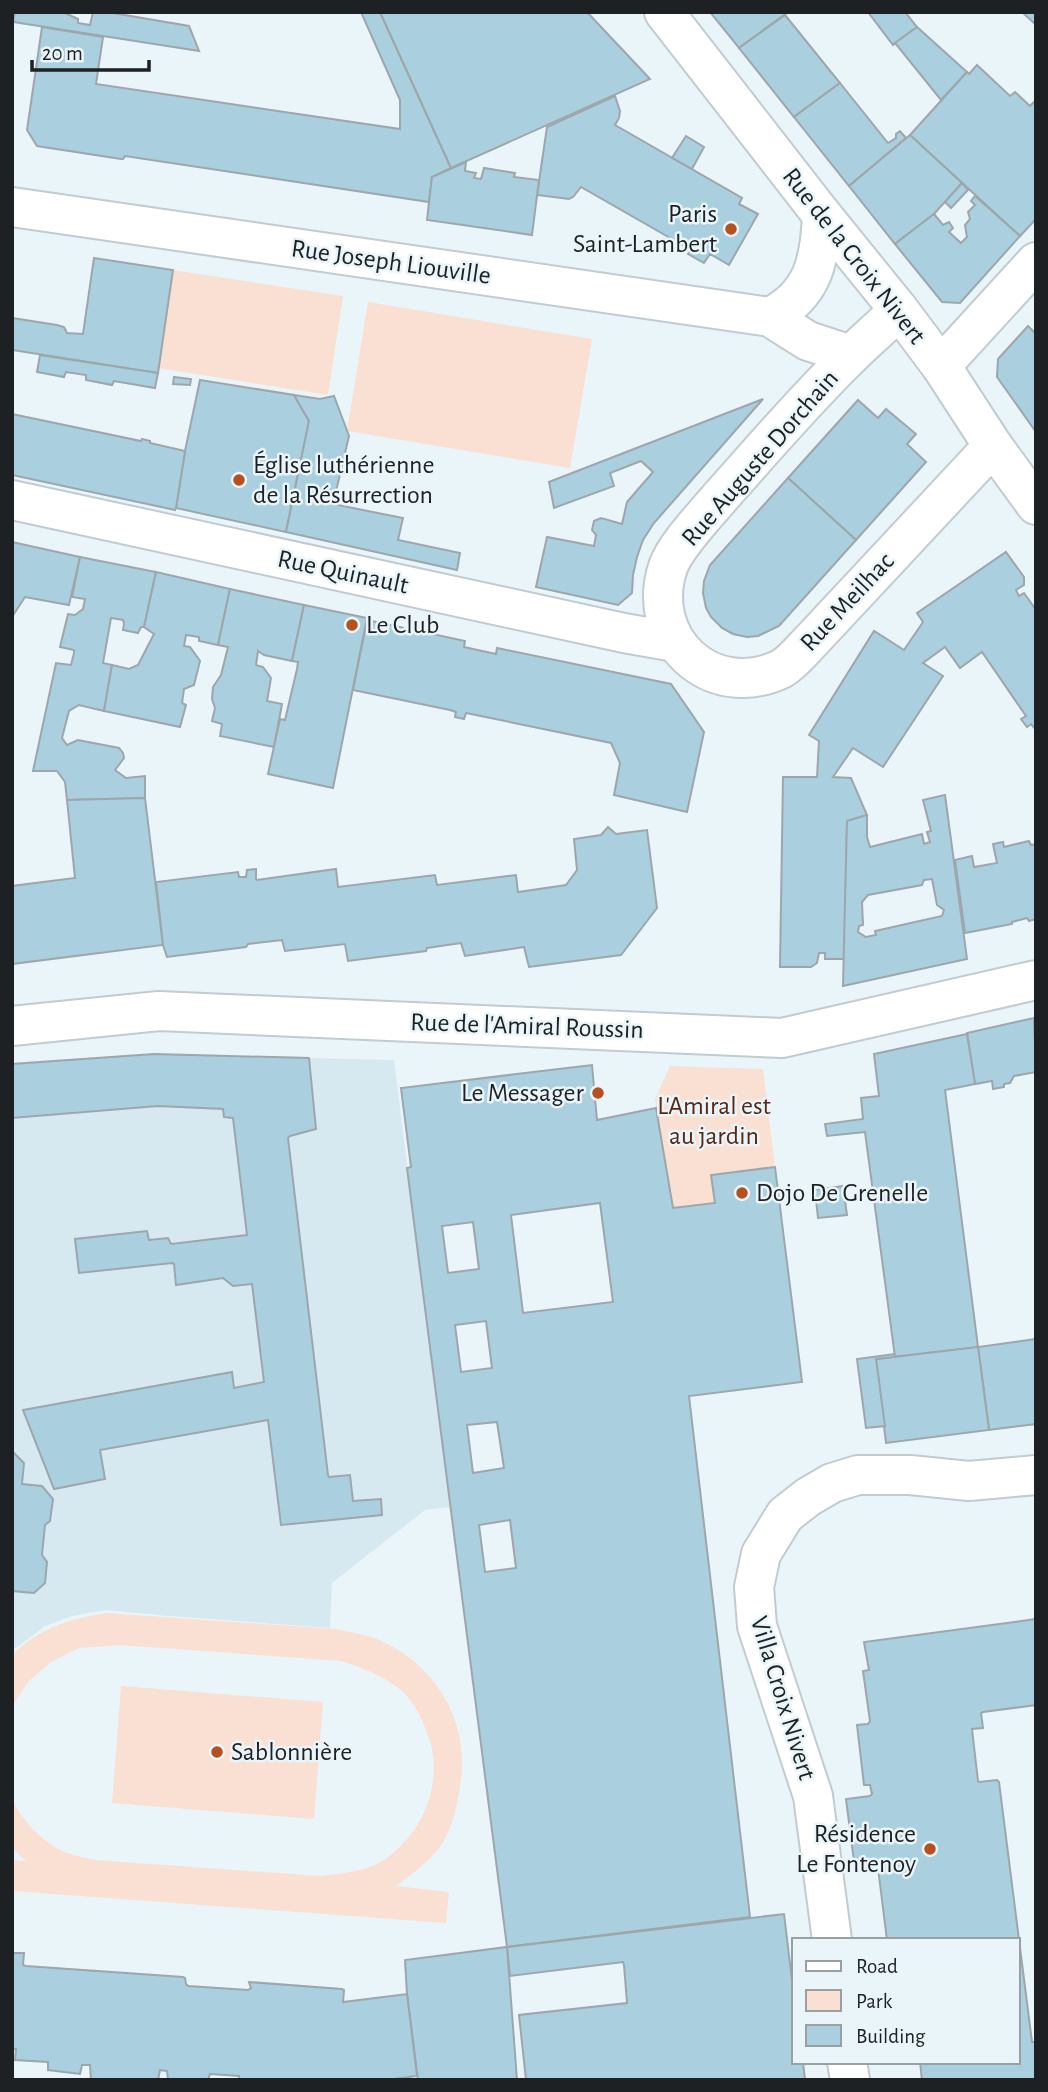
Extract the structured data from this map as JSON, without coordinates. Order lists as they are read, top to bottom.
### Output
{
  "streets": {
    "street": [
      "Rue de la Croix Nivert",
      "Rue Joseph Liouville",
      "Rue Auguste Dorchain",
      "Rue Quinault",
      "Rue Meilhac",
      "Rue de l'Amiral Roussin",
      "Villa Croix Nivert"
    ]
  },
  "crossings": [
    ["Rue de la Croix Nivert", "Rue Meilhac"],
    ["Rue Joseph Liouville", "Rue Auguste Dorchain"],
    ["Rue Auguste Dorchain", "Rue Quinault"],
    ["Rue Auguste Dorchain", "Rue Meilhac"],
    ["Rue Quinault", "Rue Meilhac"]
  ],
  "parks": ["L'Amiral est au jardin"],
  "places": [
    "Paris Saint-Lambert",
    "Église luthérienne de la Résurrection",
    "Le Club",
    "Le Messager",
    "Dojo De Grenelle",
    "Sablonnière",
    "Résidence Le Fontenoy"
  ],
  "legend": ["Road", "Park", "Building"],
  "scale_bar": "20 m"
}
